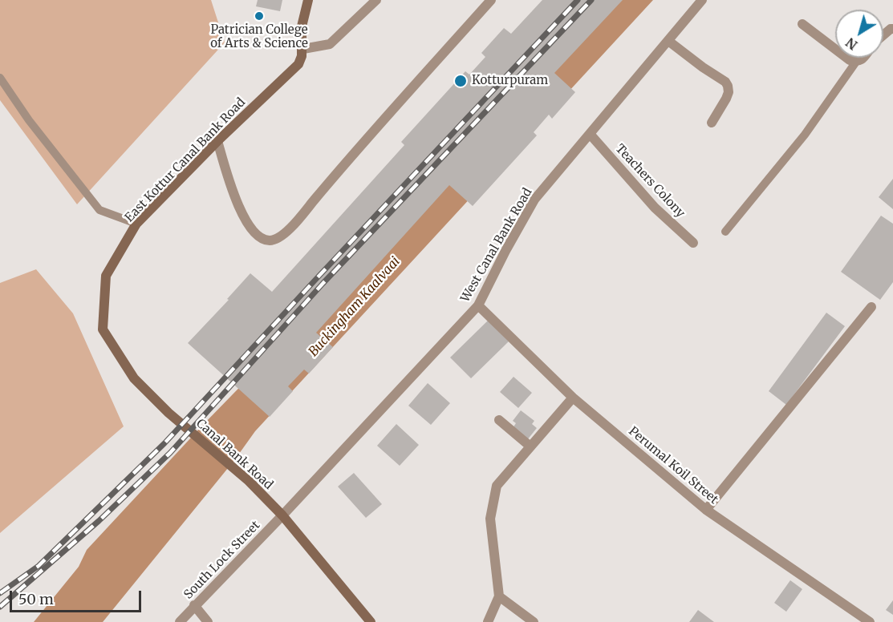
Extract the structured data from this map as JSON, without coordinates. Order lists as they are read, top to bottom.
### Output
{
  "streets": {
    "street": [
      "East Kottur Canal Bank Road",
      "Teachers Colony",
      "West Canal Bank Road",
      "Canal Bank Road",
      "Perumal Koil Street",
      "South Lock Street"
    ]
  },
  "crossings": [
    ["East Kottur Canal Bank Road", "Canal Bank Road"],
    ["Teachers Colony", "West Canal Bank Road"],
    ["West Canal Bank Road", "Canal Bank Road"],
    ["West Canal Bank Road", "Perumal Koil Street"],
    ["West Canal Bank Road", "South Lock Street"],
    ["Canal Bank Road", "South Lock Street"]
  ],
  "water": ["Buckingham Kaalvaai"],
  "places": ["Patrician College of Arts & Science", "Kotturpuram"],
  "scale_bar": "50 m",
  "north": "bottom left"
}
